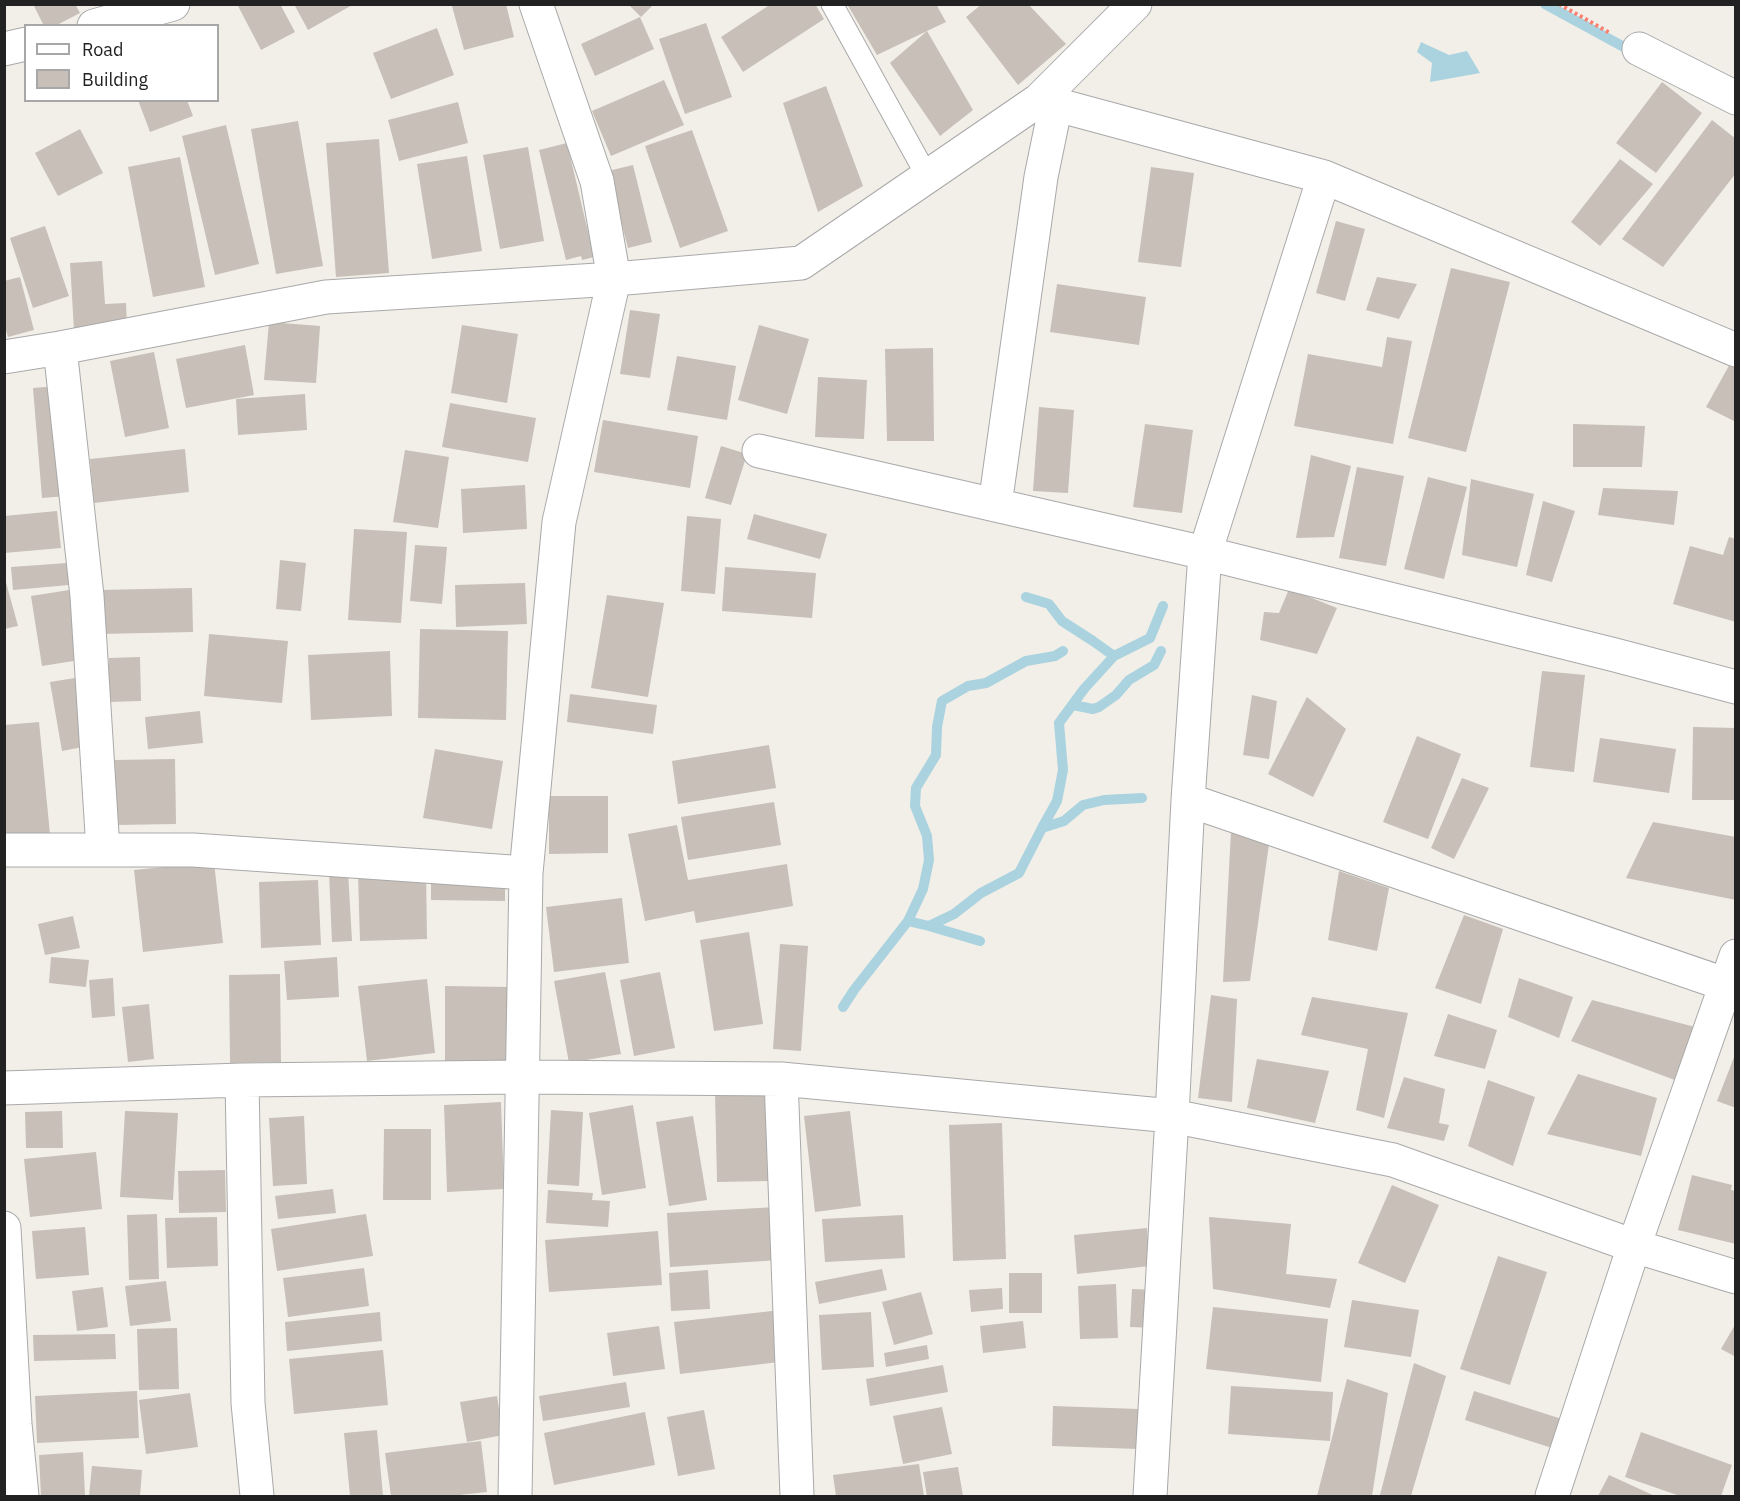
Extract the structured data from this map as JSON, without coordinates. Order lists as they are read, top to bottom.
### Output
{
  "legend": ["Road", "Building"]
}
